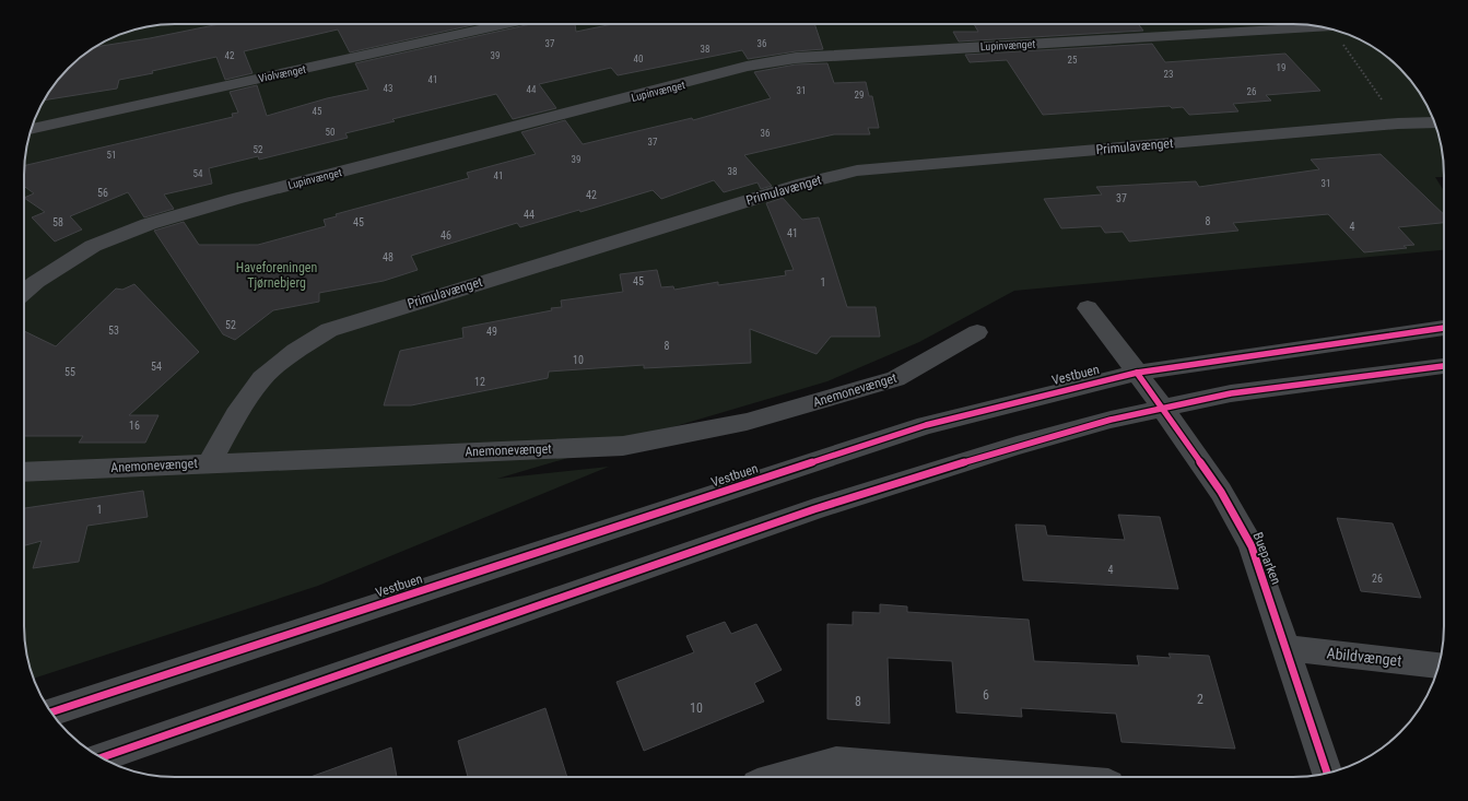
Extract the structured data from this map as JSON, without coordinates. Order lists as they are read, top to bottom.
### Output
{
  "streets": {
    "street": [
      "Lupinvænget",
      "Violvænget",
      "Primulavænget",
      "Vestbuen",
      "Anemonevænget",
      "Bueparken",
      "Abildvænget"
    ]
  },
  "crossings": [
    ["Primulavænget", "Anemonevænget"],
    ["Vestbuen", "Bueparken"],
    ["Bueparken", "Abildvænget"]
  ],
  "parks": ["Haveforeningen Tjørnebjerg"],
  "house_numbers": [
    "37",
    "36",
    "38",
    "42",
    "39",
    "40",
    "25",
    "19",
    "23",
    "41",
    "43",
    "44",
    "31",
    "26",
    "29",
    "45",
    "50",
    "36",
    "37",
    "52",
    "51",
    "39",
    "38",
    "54",
    "41",
    "31",
    "56",
    "42",
    "37",
    "44",
    "8",
    "58",
    "45",
    "4",
    "41",
    "46",
    "48",
    "45",
    "1",
    "52",
    "53",
    "49",
    "8",
    "10",
    "54",
    "55",
    "12",
    "16",
    "1",
    "4",
    "26",
    "6",
    "2",
    "8",
    "10"
  ]
}
